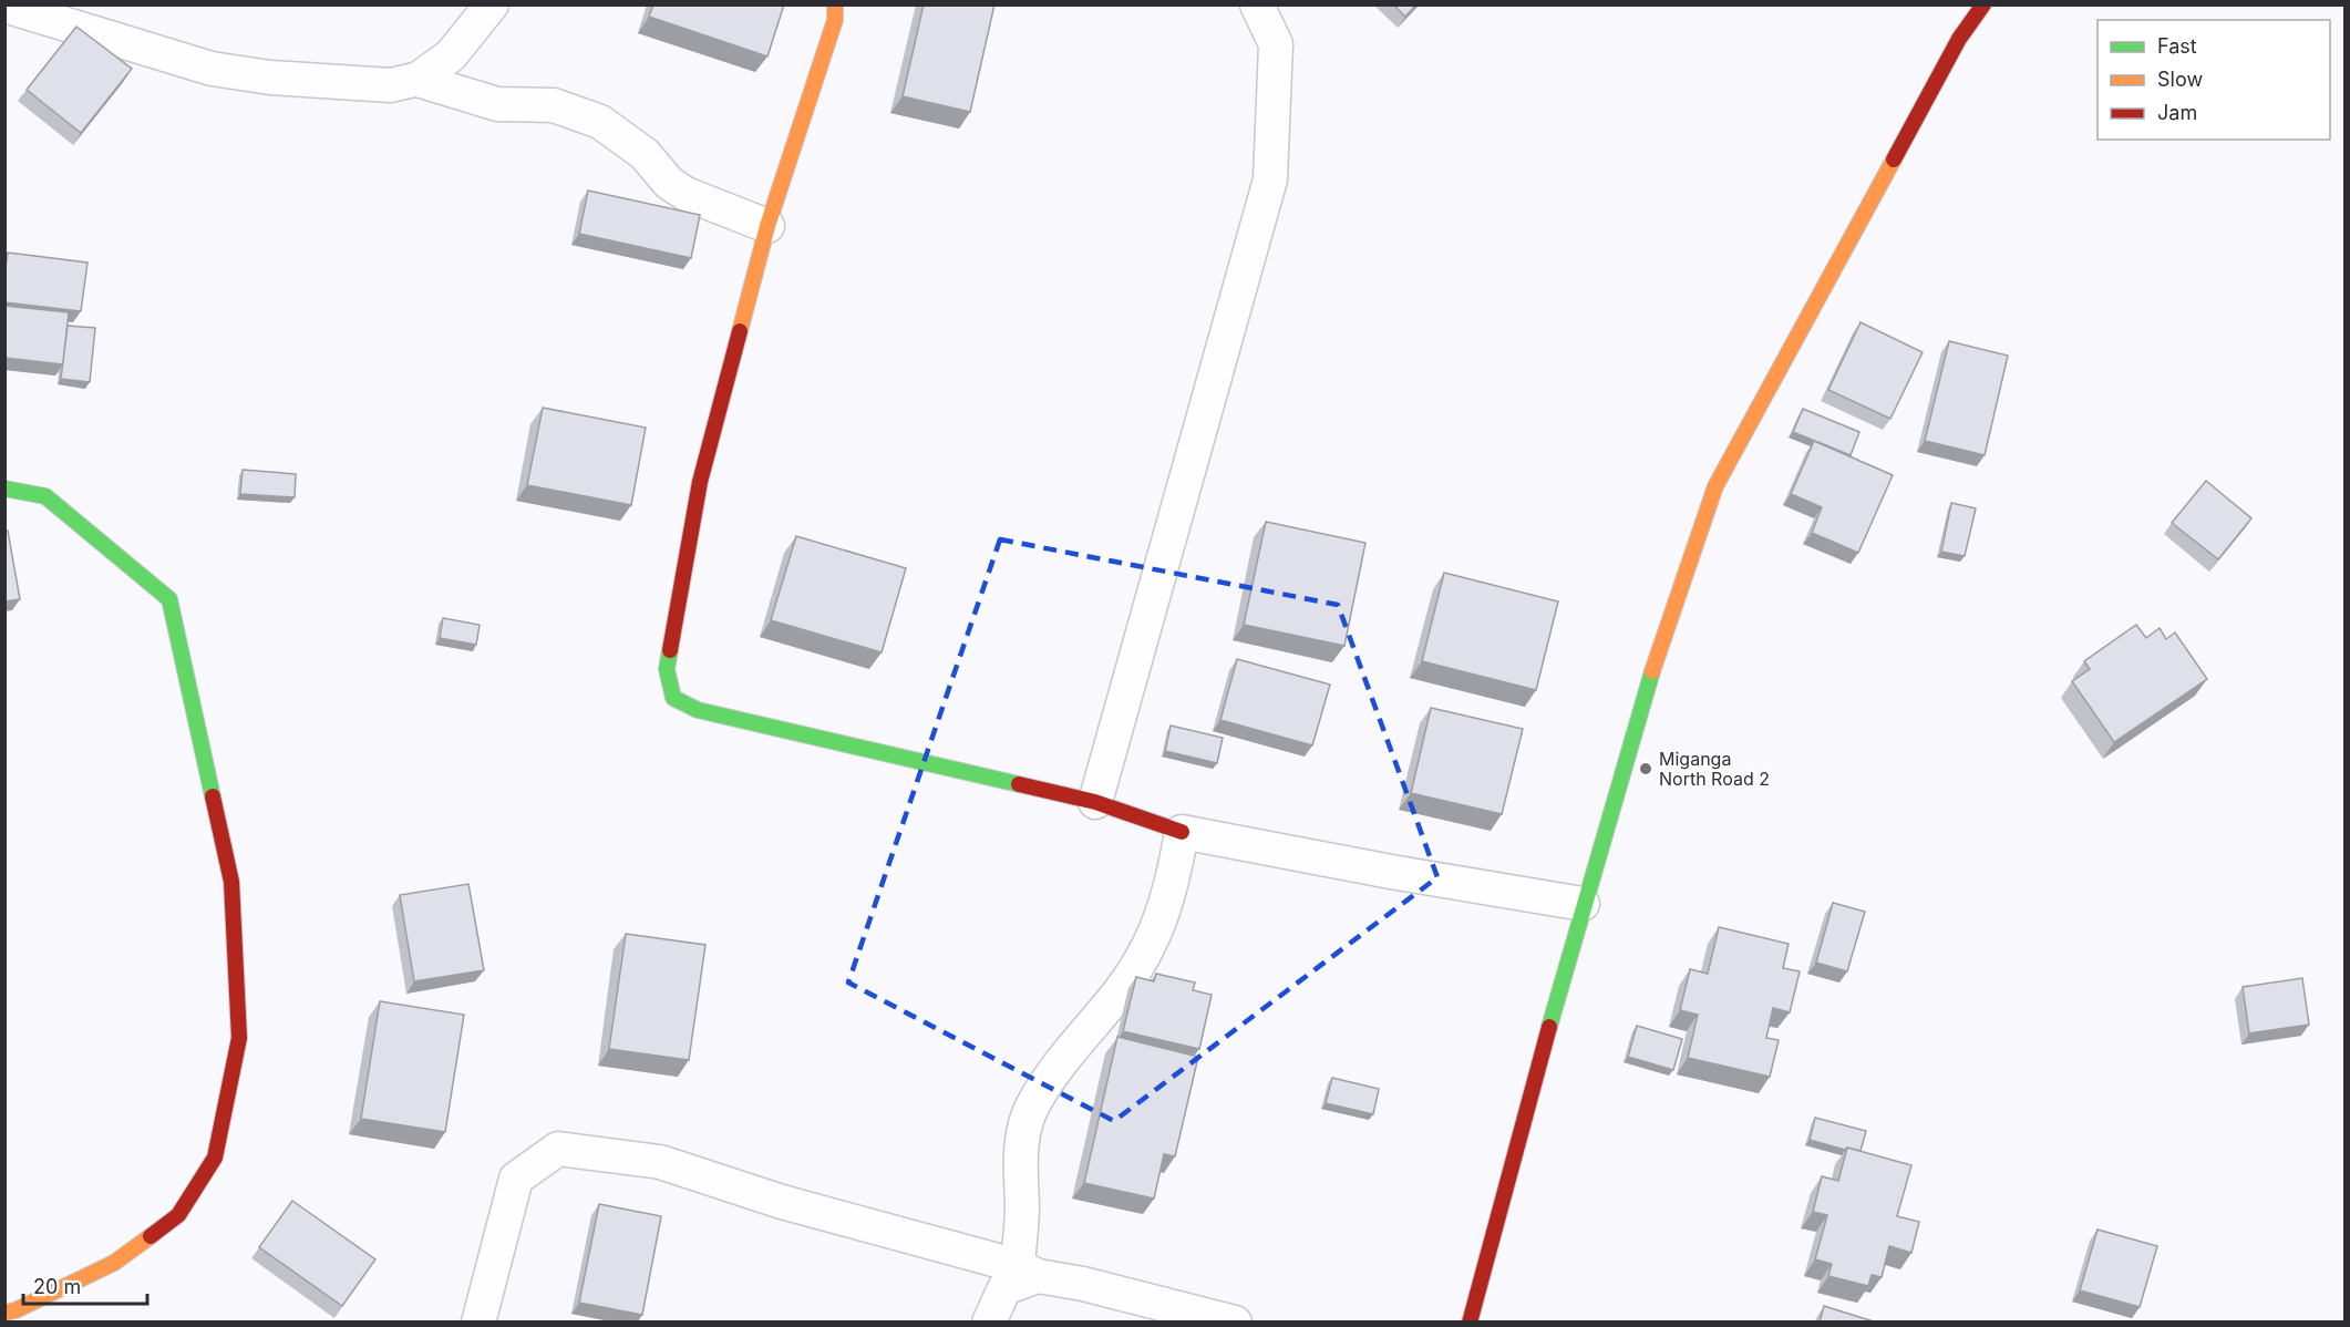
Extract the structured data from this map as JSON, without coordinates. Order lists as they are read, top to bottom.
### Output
{
  "places": ["Miganga North Road 2"],
  "legend": ["Fast", "Slow", "Jam"],
  "scale_bar": "20 m"
}
